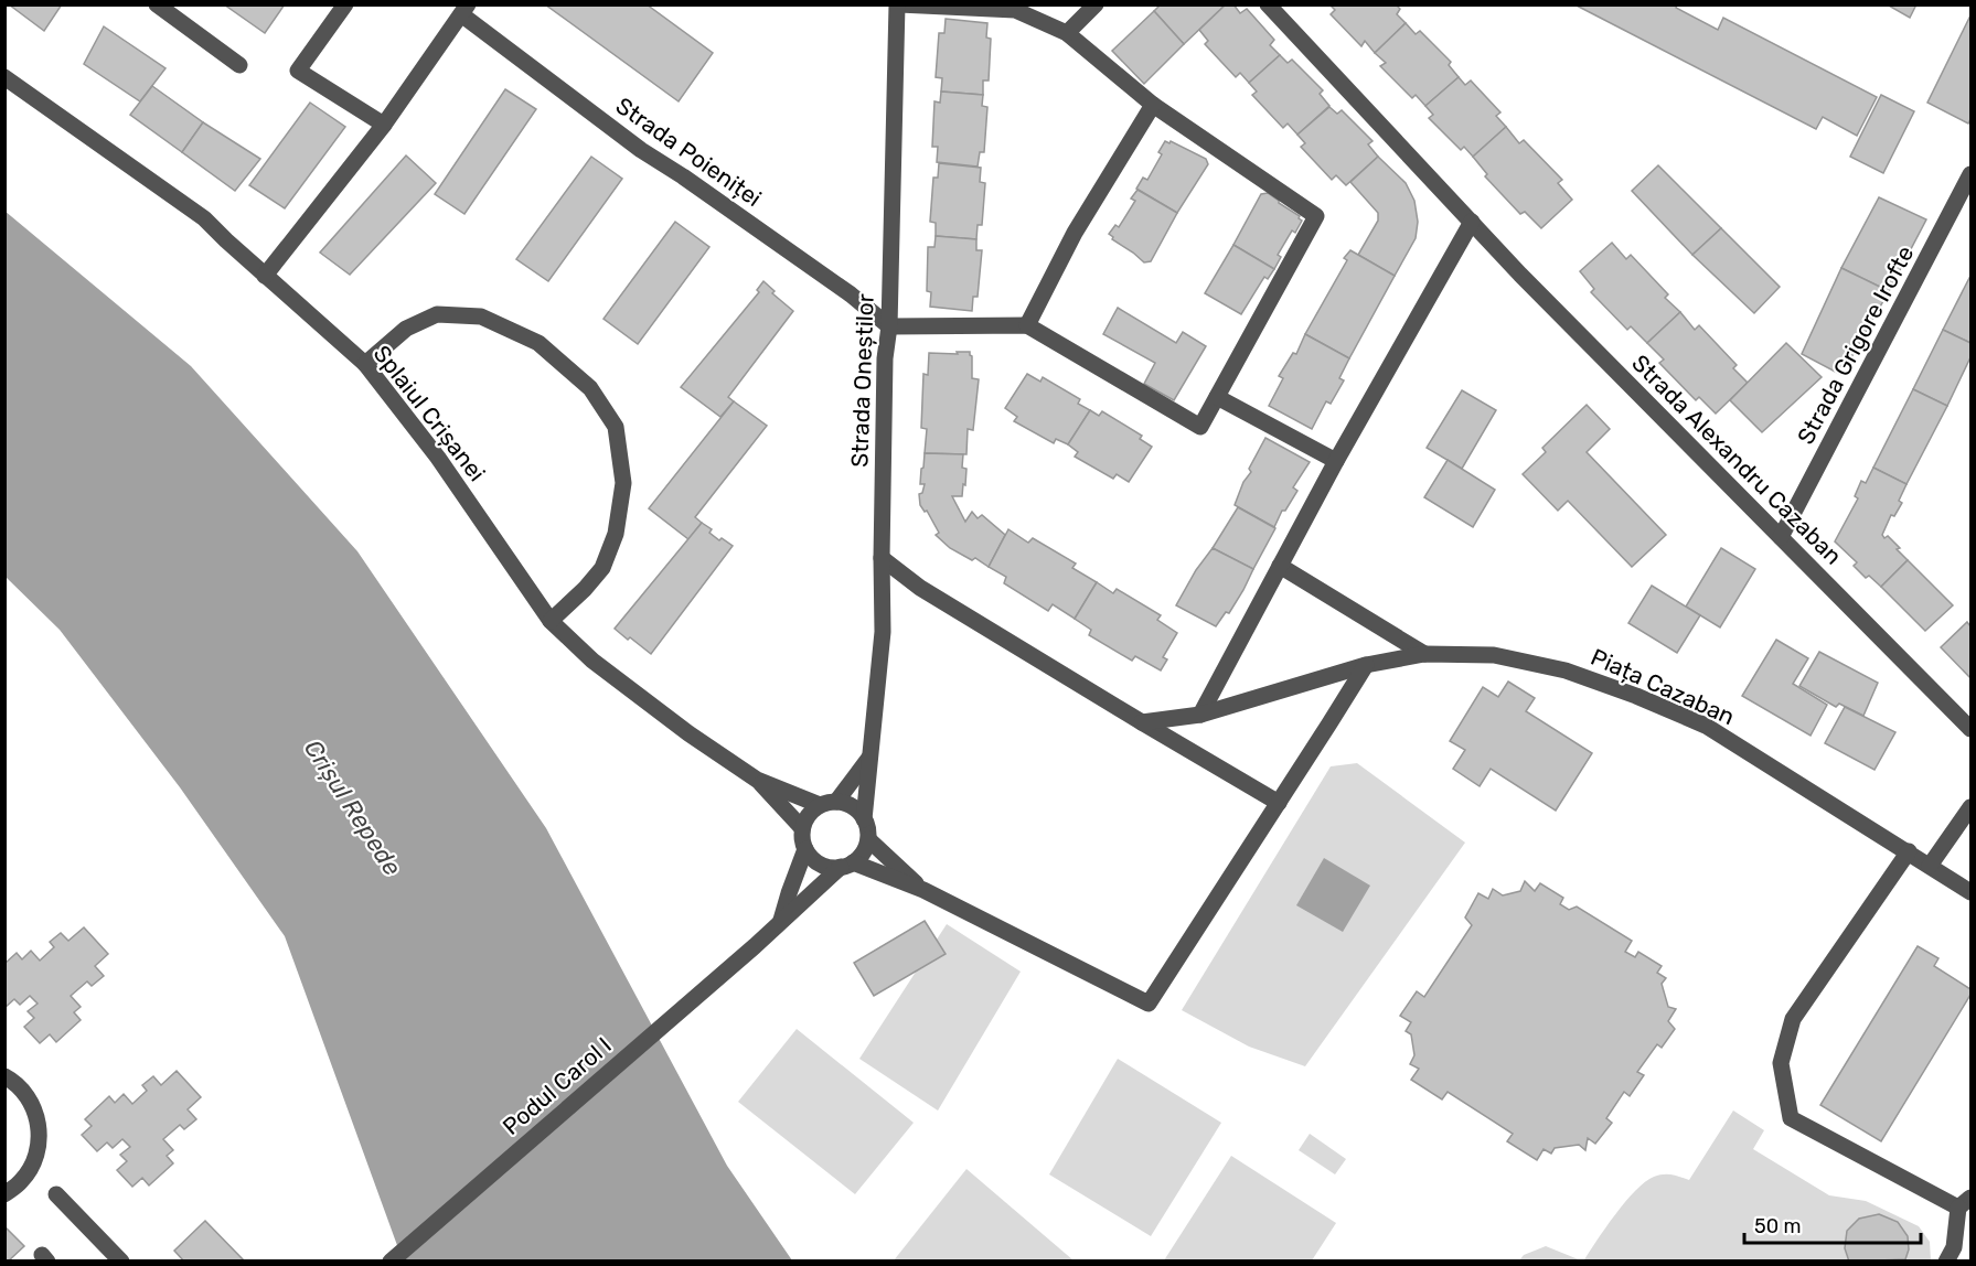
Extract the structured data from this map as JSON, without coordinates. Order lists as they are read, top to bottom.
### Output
{
  "streets": {
    "street": [
      "Strada Poieniței",
      "Strada Grigore Irofte",
      "Strada Oneștilor",
      "Splaiul Crișanei",
      "Strada Alexandru Cazaban",
      "Piața Cazaban",
      "Podul Carol I"
    ]
  },
  "crossings": [
    ["Strada Poieniței", "Strada Oneștilor"],
    ["Strada Poieniței", "Splaiul Crișanei"],
    ["Strada Grigore Irofte", "Strada Alexandru Cazaban"],
    ["Strada Oneștilor", "Splaiul Crișanei"],
    ["Strada Oneștilor", "Podul Carol I"],
    ["Splaiul Crișanei", "Podul Carol I"]
  ],
  "water": ["Crișul Repede"],
  "scale_bar": "50 m"
}
